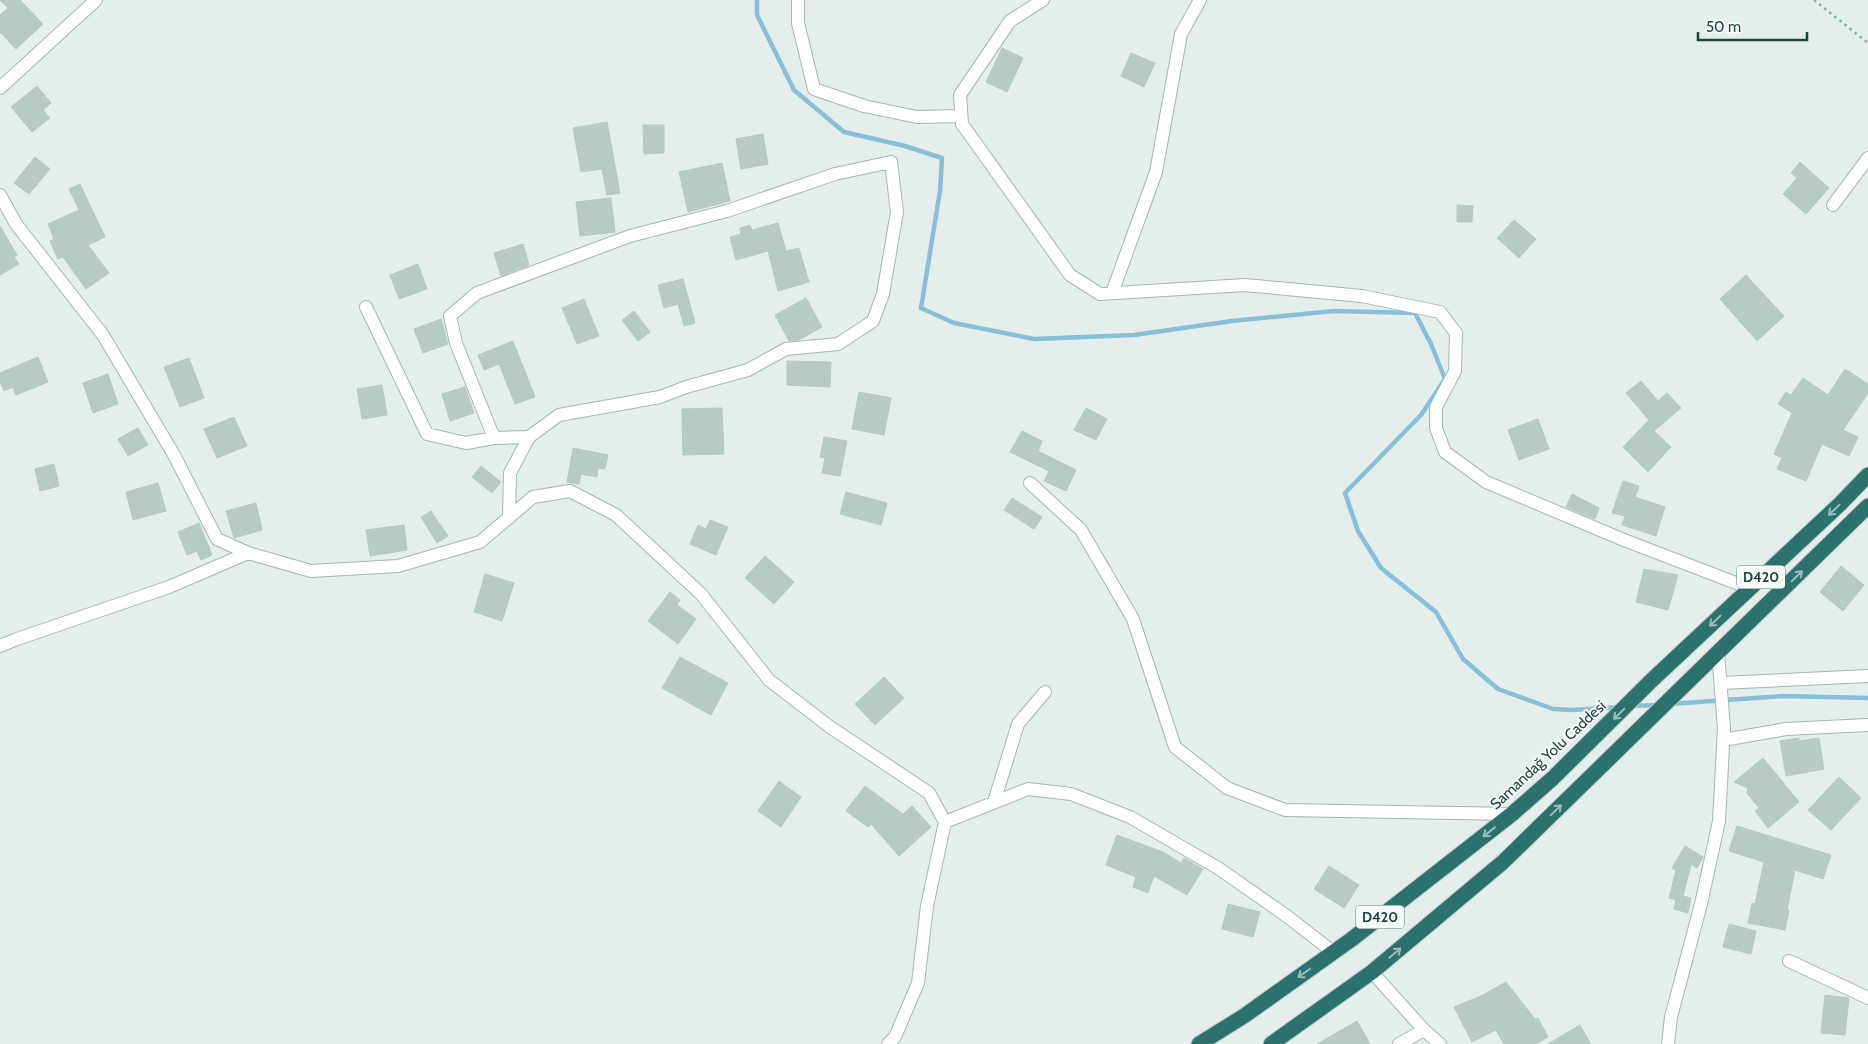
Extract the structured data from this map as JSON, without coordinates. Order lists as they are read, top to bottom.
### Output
{
  "streets": {
    "highway": ["D420", "Samandağ Yolu Caddesi"]
  },
  "scale_bar": "50 m"
}
